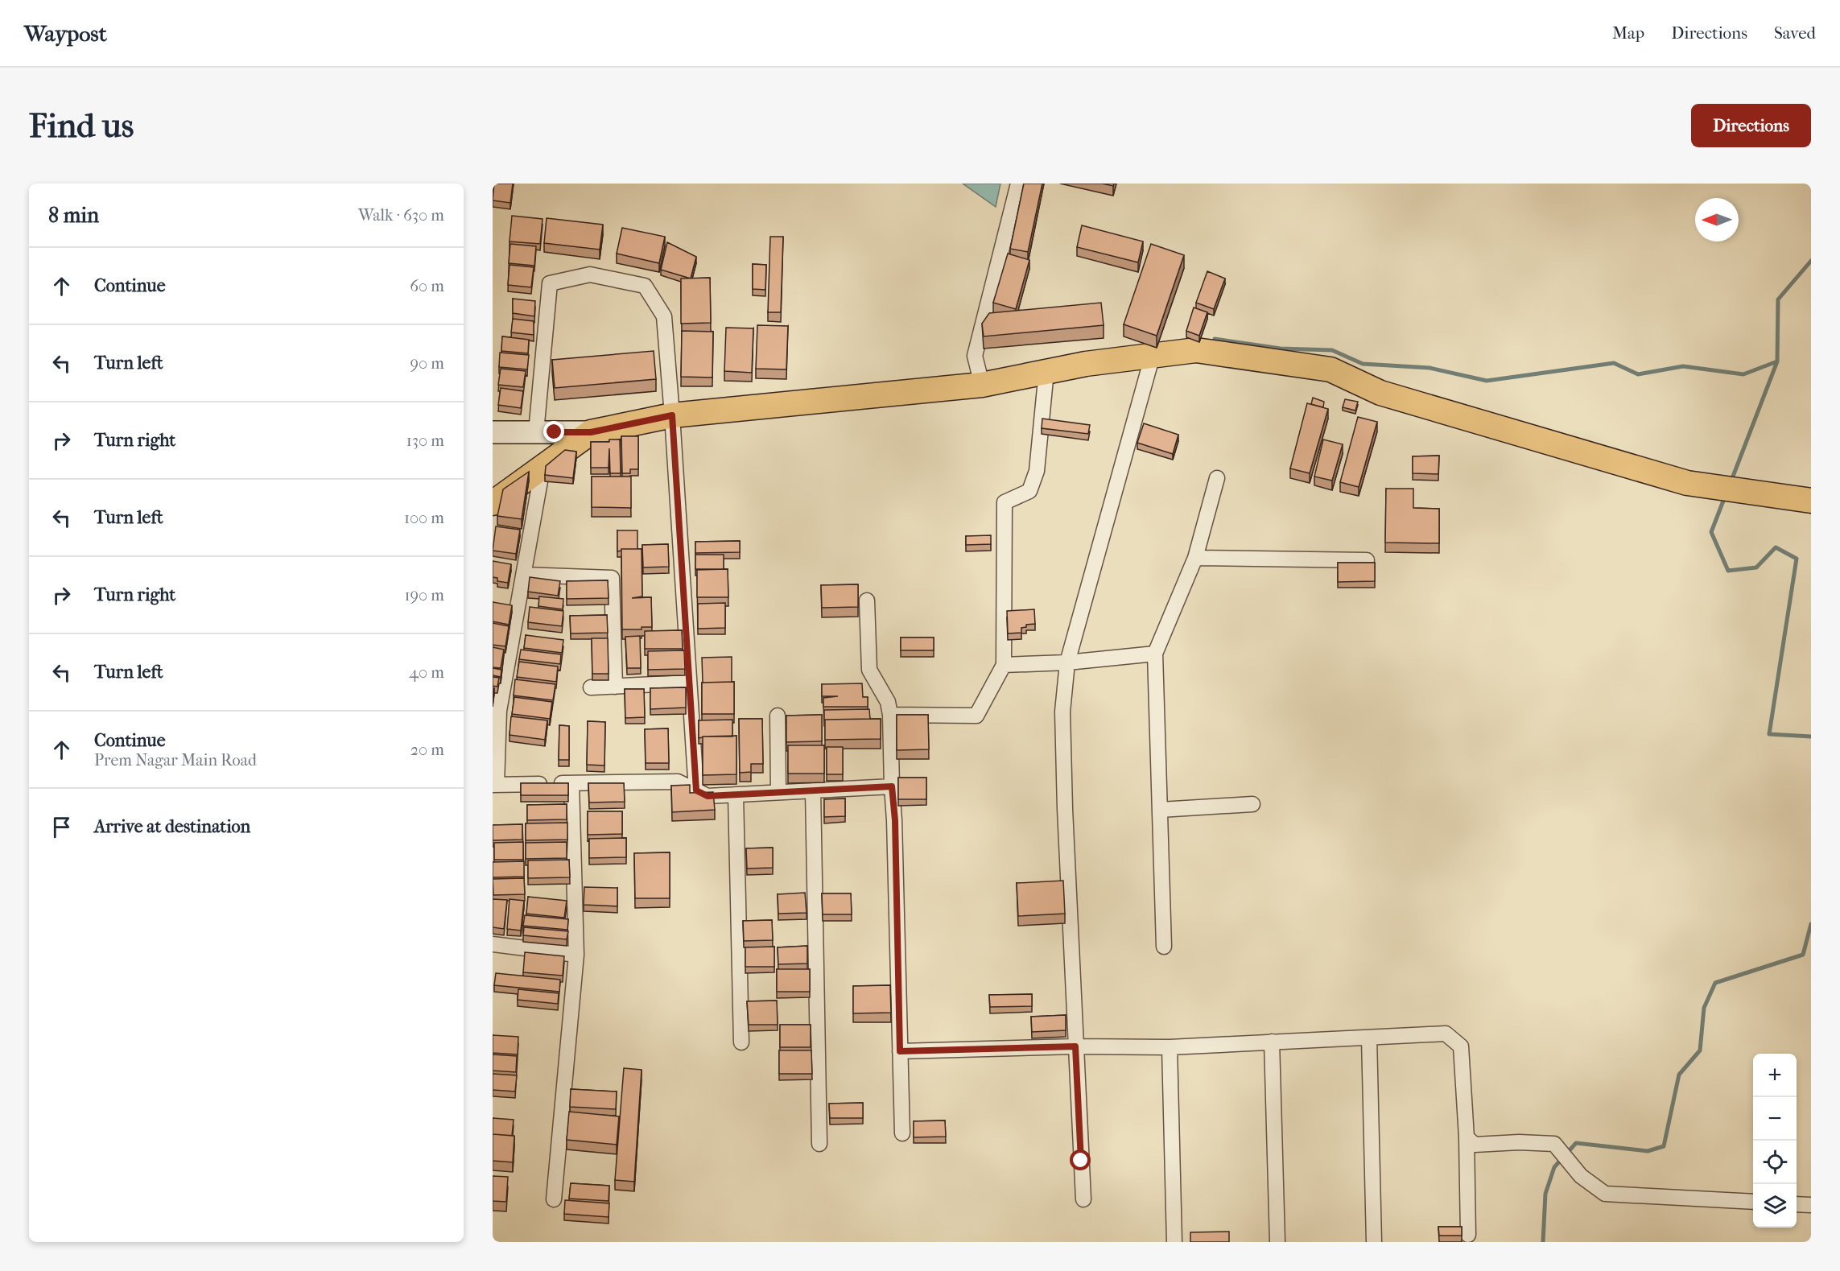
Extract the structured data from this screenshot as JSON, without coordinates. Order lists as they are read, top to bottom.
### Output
{
  "north": "left",
  "page": {
    "header": "Waypost",
    "nav": ["Map", "Directions", "Saved"],
    "buttons": "Directions",
    "title": "Find us",
    "heading": ["8 min", "Walk · 630 m"],
    "list": [
      ["Continue", "60 m"],
      ["Turn left", "90 m"],
      ["Turn right", "130 m"],
      ["Turn left", "100 m"],
      ["Turn right", "190 m"],
      ["Turn left", "40 m"],
      ["Continue", "Prem Nagar Main Road", "20 m"],
      "Arrive at destination"
    ],
    "map_buttons": ["+", "−"]
  }
}
